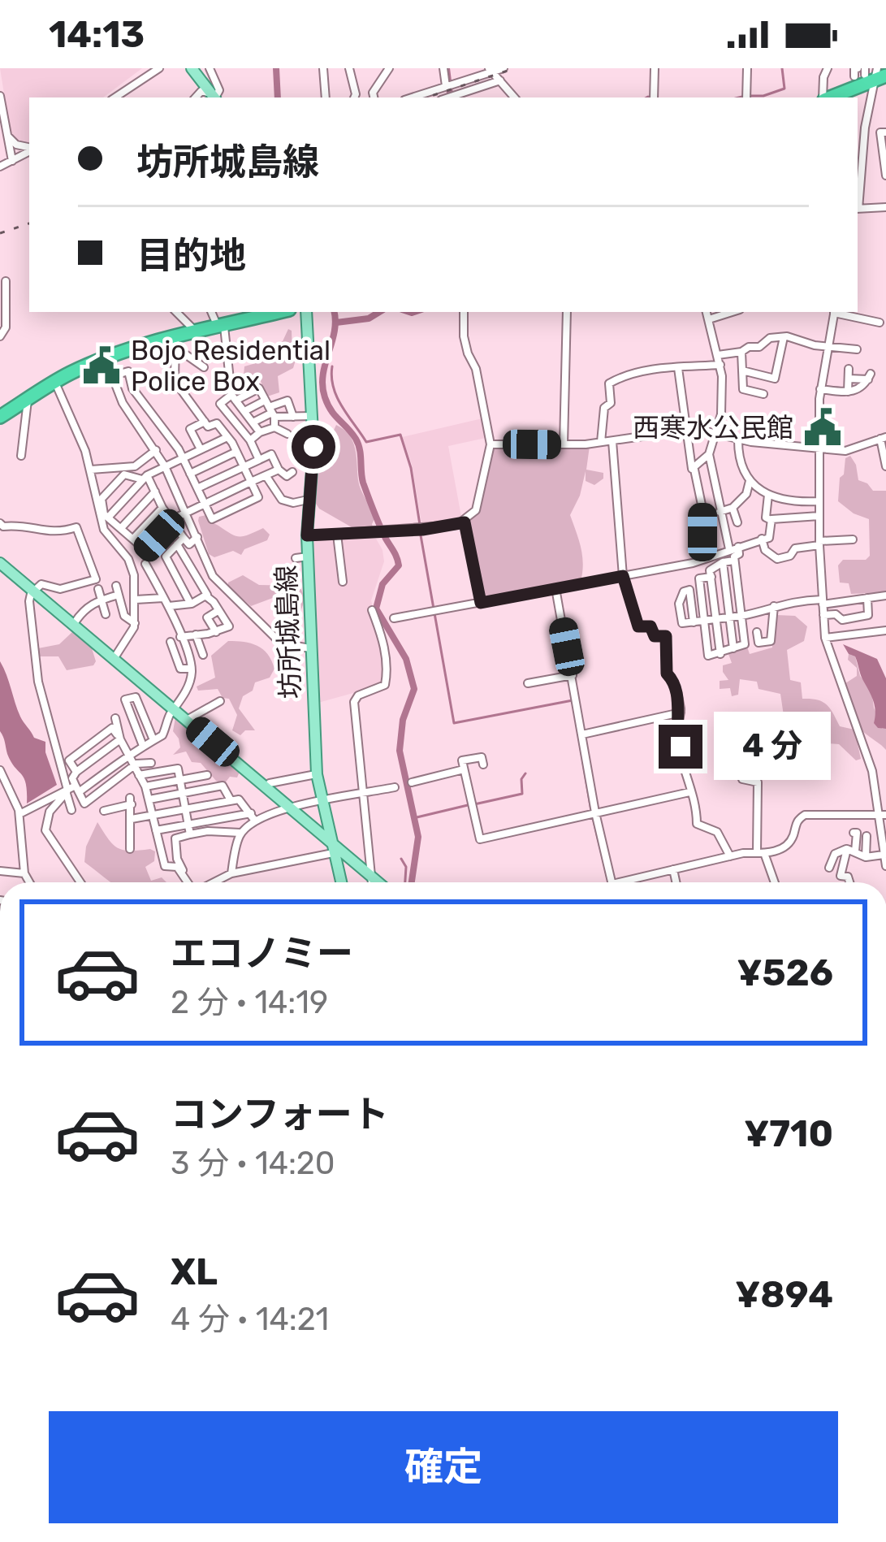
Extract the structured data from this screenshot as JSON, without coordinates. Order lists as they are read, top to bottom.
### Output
{
  "streets": {
    "main road": ["坊所城島線"]
  },
  "places": {
    "public building": ["Bojo Residential Police Box", "西寒水公民館"]
  },
  "page": {
    "status": "14:13",
    "banner": ["坊所城島線", "目的地"],
    "bubble": "4 分",
    "list": [
      {
        "name": "エコノミー",
        "note": "2 分 · 14:19",
        "value": "¥526"
      },
      {
        "name": "コンフォート",
        "note": "3 分 · 14:20",
        "value": "¥710"
      },
      {
        "name": "XL",
        "note": "4 分 · 14:21",
        "value": "¥894"
      }
    ],
    "buttons": "確定"
  }
}
